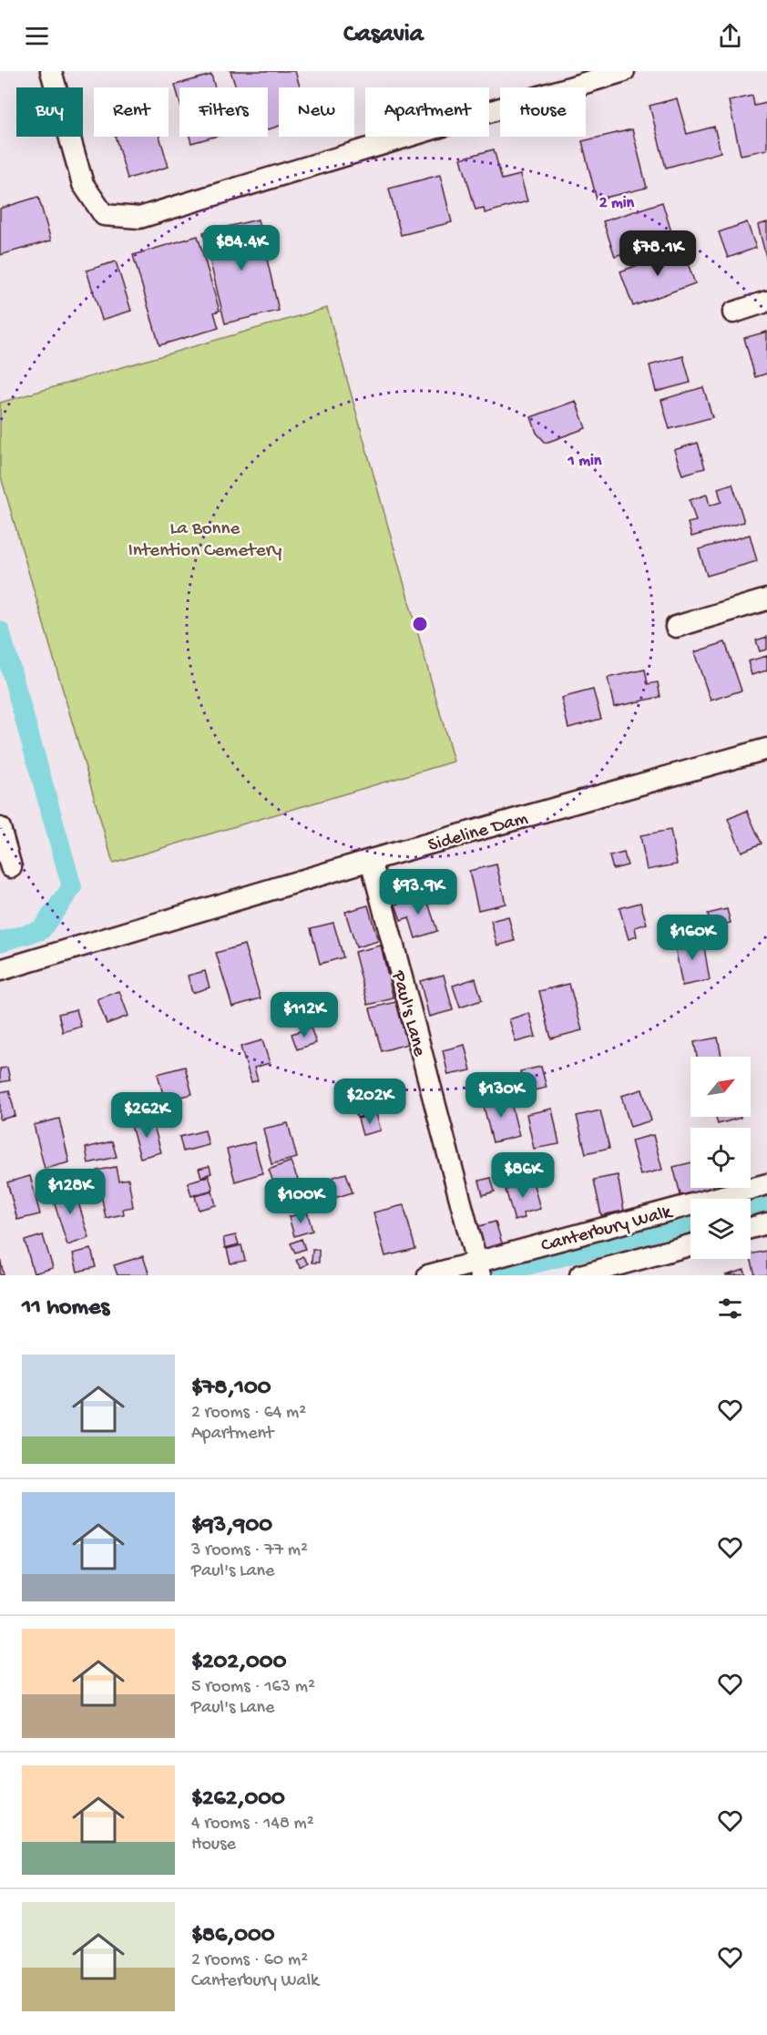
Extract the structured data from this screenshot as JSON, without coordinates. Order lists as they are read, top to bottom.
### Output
{
  "streets": {
    "street": ["Sideline Dam", "Paul's Lane", "Canterbury Walk"]
  },
  "crossings": [
    ["Sideline Dam", "Paul's Lane"],
    ["Paul's Lane", "Canterbury Walk"]
  ],
  "parks": ["La Bonne Intention Cemetery"],
  "north": "top right",
  "page": {
    "header": "Casavia",
    "chip": [
      "Buy",
      "Rent",
      "Filters",
      "New",
      "Apartment",
      "House"
    ],
    "price": [
      "$84.4K",
      "$78.1K",
      "$93.9K",
      "$160K",
      "$112K",
      "$130K",
      "$202K",
      "$262K",
      "$86K",
      "$128K",
      "$100K"
    ],
    "heading": "11 homes",
    "list": [
      {
        "name": "$78,100",
        "note": "2 rooms · 64 m² · Apartment"
      },
      {
        "name": "$93,900",
        "note": "3 rooms · 77 m² · Paul's Lane"
      },
      {
        "name": "$202,000",
        "note": "5 rooms · 163 m² · Paul's Lane"
      },
      {
        "name": "$262,000",
        "note": "4 rooms · 148 m² · House"
      },
      {
        "name": "$86,000",
        "note": "2 rooms · 60 m² · Canterbury Walk"
      }
    ]
  },
  "rings": ["2 min", "1 min"]
}
